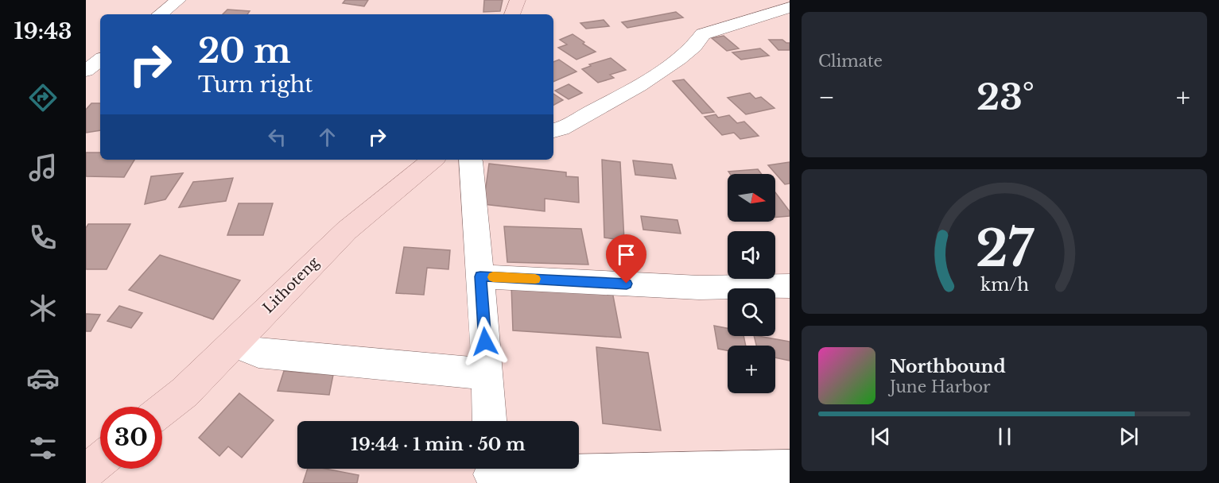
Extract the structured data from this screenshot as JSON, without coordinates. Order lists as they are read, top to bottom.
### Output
{
  "streets": {
    "main road": ["Lithoteng"]
  },
  "north": "right",
  "page": {
    "tabs": "19:43",
    "tile": "Climate",
    "turn": ["20 m", "Turn right"],
    "heat": ["−", "23°", "+"],
    "map_buttons": "+",
    "song": ["Northbound", "June Harbor"],
    "limit": "30",
    "trip": "19:44 · 1 min · 50 m",
    "gauge": ["27", "km/h"]
  }
}
